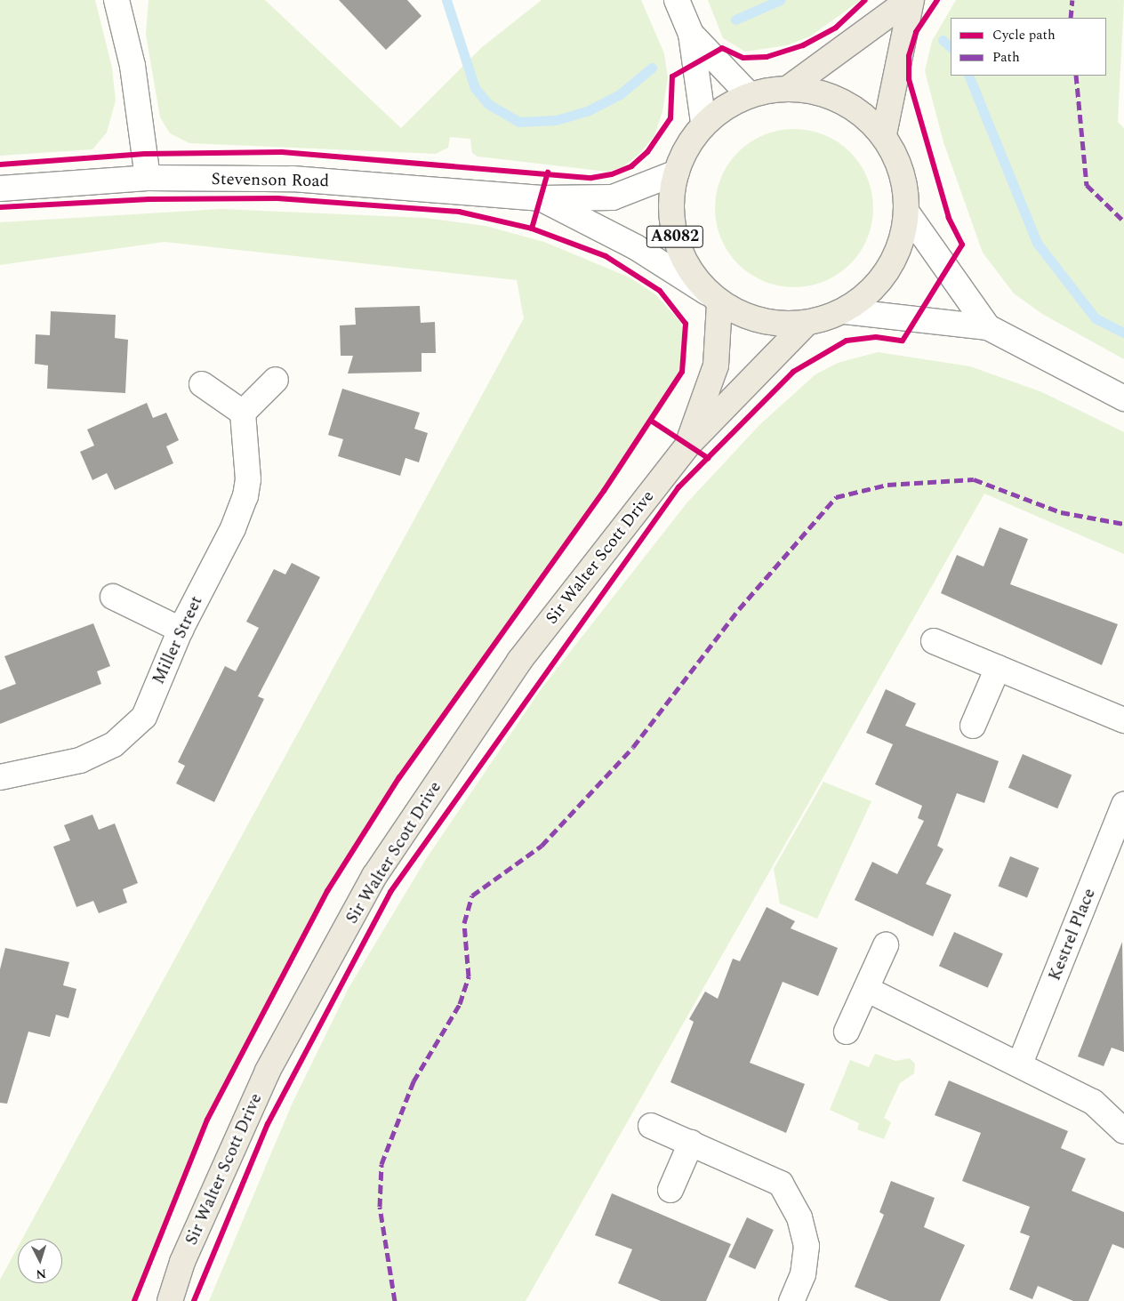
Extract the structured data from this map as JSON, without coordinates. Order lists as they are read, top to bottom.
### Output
{
  "streets": {
    "main road": ["A8082", "Sir Walter Scott Drive"],
    "street": ["Stevenson Road", "Miller Street", "Kestrel Place"]
  },
  "crossings": [
    ["Stevenson Road", "A8082"],
    ["Stevenson Road", "Sir Walter Scott Drive"],
    ["A8082", "Sir Walter Scott Drive"]
  ],
  "legend": ["Cycle path", "Path"],
  "north": "bottom"
}
